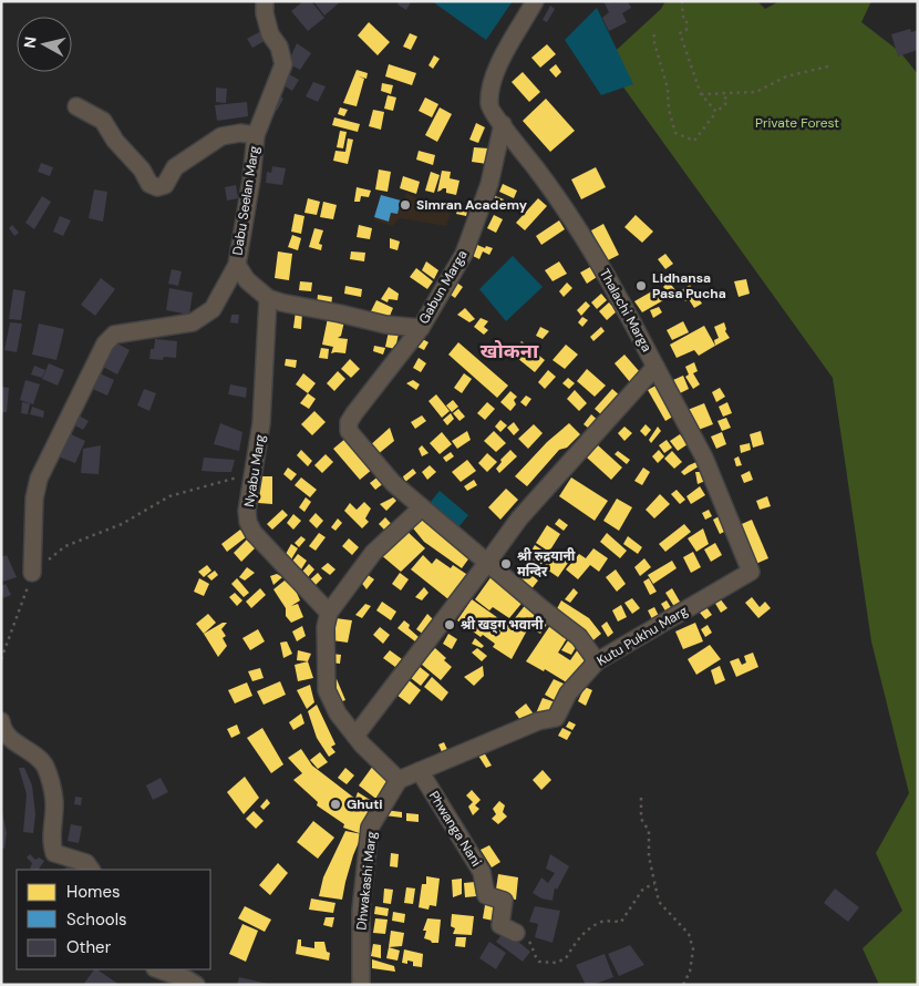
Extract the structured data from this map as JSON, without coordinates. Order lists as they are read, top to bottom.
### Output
{
  "streets": {
    "street": [
      "Dabu Seelan Marg",
      "Gabun Marga",
      "Thalachi Marga",
      "Nyabu Marg",
      "Kutu Pukhu Marg",
      "Phwanga Nani",
      "Dhwakashi Marg"
    ]
  },
  "crossings": [
    ["Gabun Marga", "Thalachi Marga"],
    ["Thalachi Marga", "Kutu Pukhu Marg"],
    ["Kutu Pukhu Marg", "Phwanga Nani"],
    ["Kutu Pukhu Marg", "Dhwakashi Marg"]
  ],
  "districts": ["खोकना"],
  "parks": ["Private Forest"],
  "places": [
    "Simran Academy",
    "Lidhansa Pasa Pucha",
    "श्री रुद्रयानी मन्दिर",
    "श्री खड्ग भवानी",
    "Ghuti"
  ],
  "legend": ["Homes", "Schools", "Other"],
  "north": "left"
}
